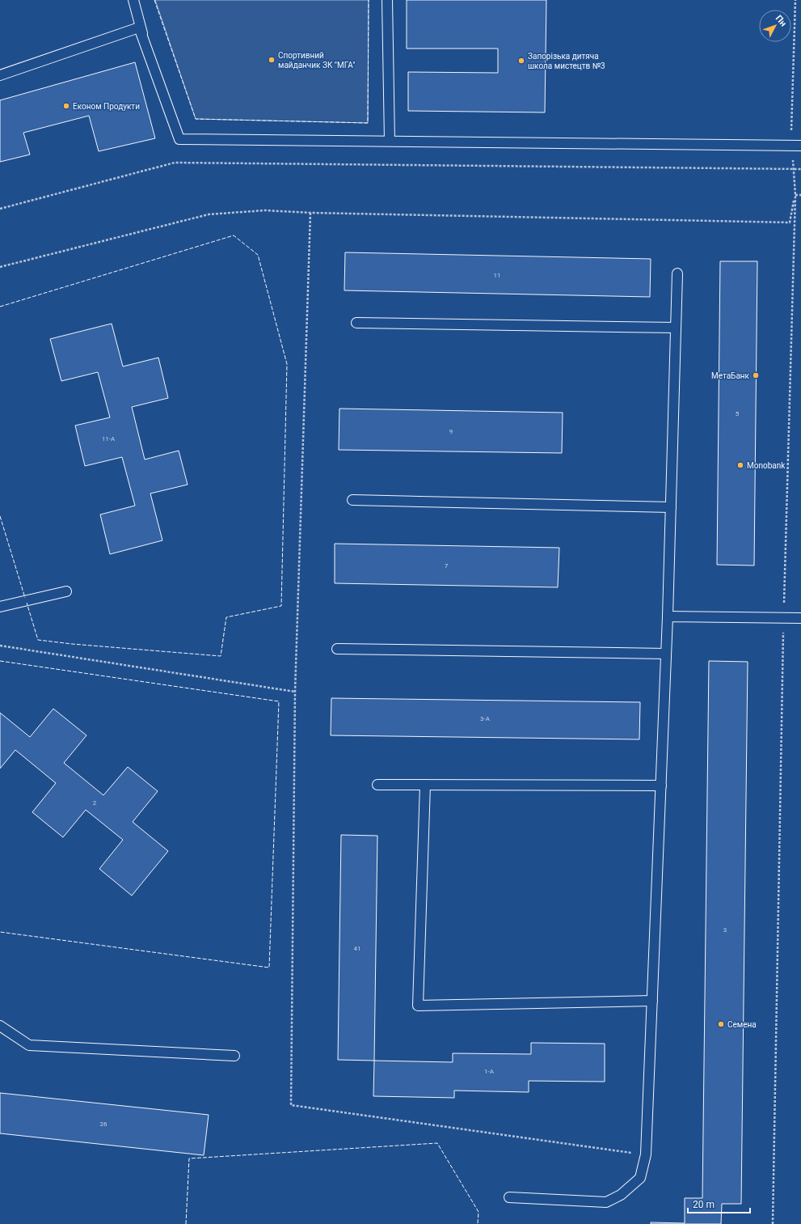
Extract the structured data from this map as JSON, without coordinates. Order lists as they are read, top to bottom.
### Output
{
  "places": [
    "Спортивний майданчик ЗК \"МГА\"",
    "Запорізька дитяча школа мистецтв №3",
    "Економ Продукти",
    "МетаБанк",
    "Monobank",
    "Семена"
  ],
  "house_numbers": [
    "11",
    "5",
    "9",
    "11-А",
    "7",
    "3-А",
    "2",
    "3",
    "41",
    "1-А",
    "26"
  ],
  "scale_bar": "20 m",
  "north": "top right"
}
